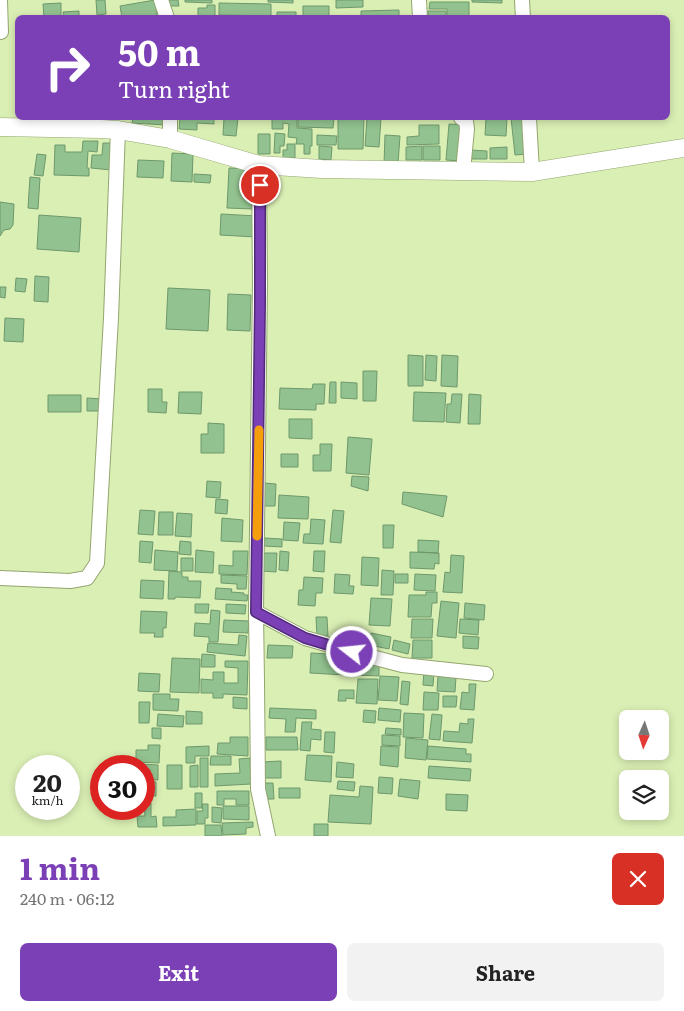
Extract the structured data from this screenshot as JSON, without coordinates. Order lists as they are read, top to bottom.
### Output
{
  "north": "bottom",
  "page": {
    "turn": ["50 m", "Turn right"],
    "speed": "20 km/h",
    "limit": "30",
    "heading": ["1 min", "240 m · 06:12"],
    "buttons": ["Exit", "Share"]
  }
}
